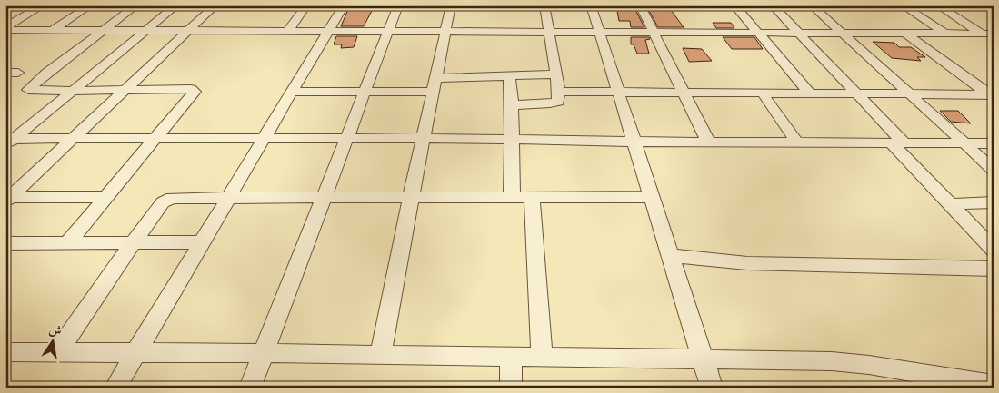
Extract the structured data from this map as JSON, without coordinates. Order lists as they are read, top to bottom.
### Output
{
  "north": "top"
}
